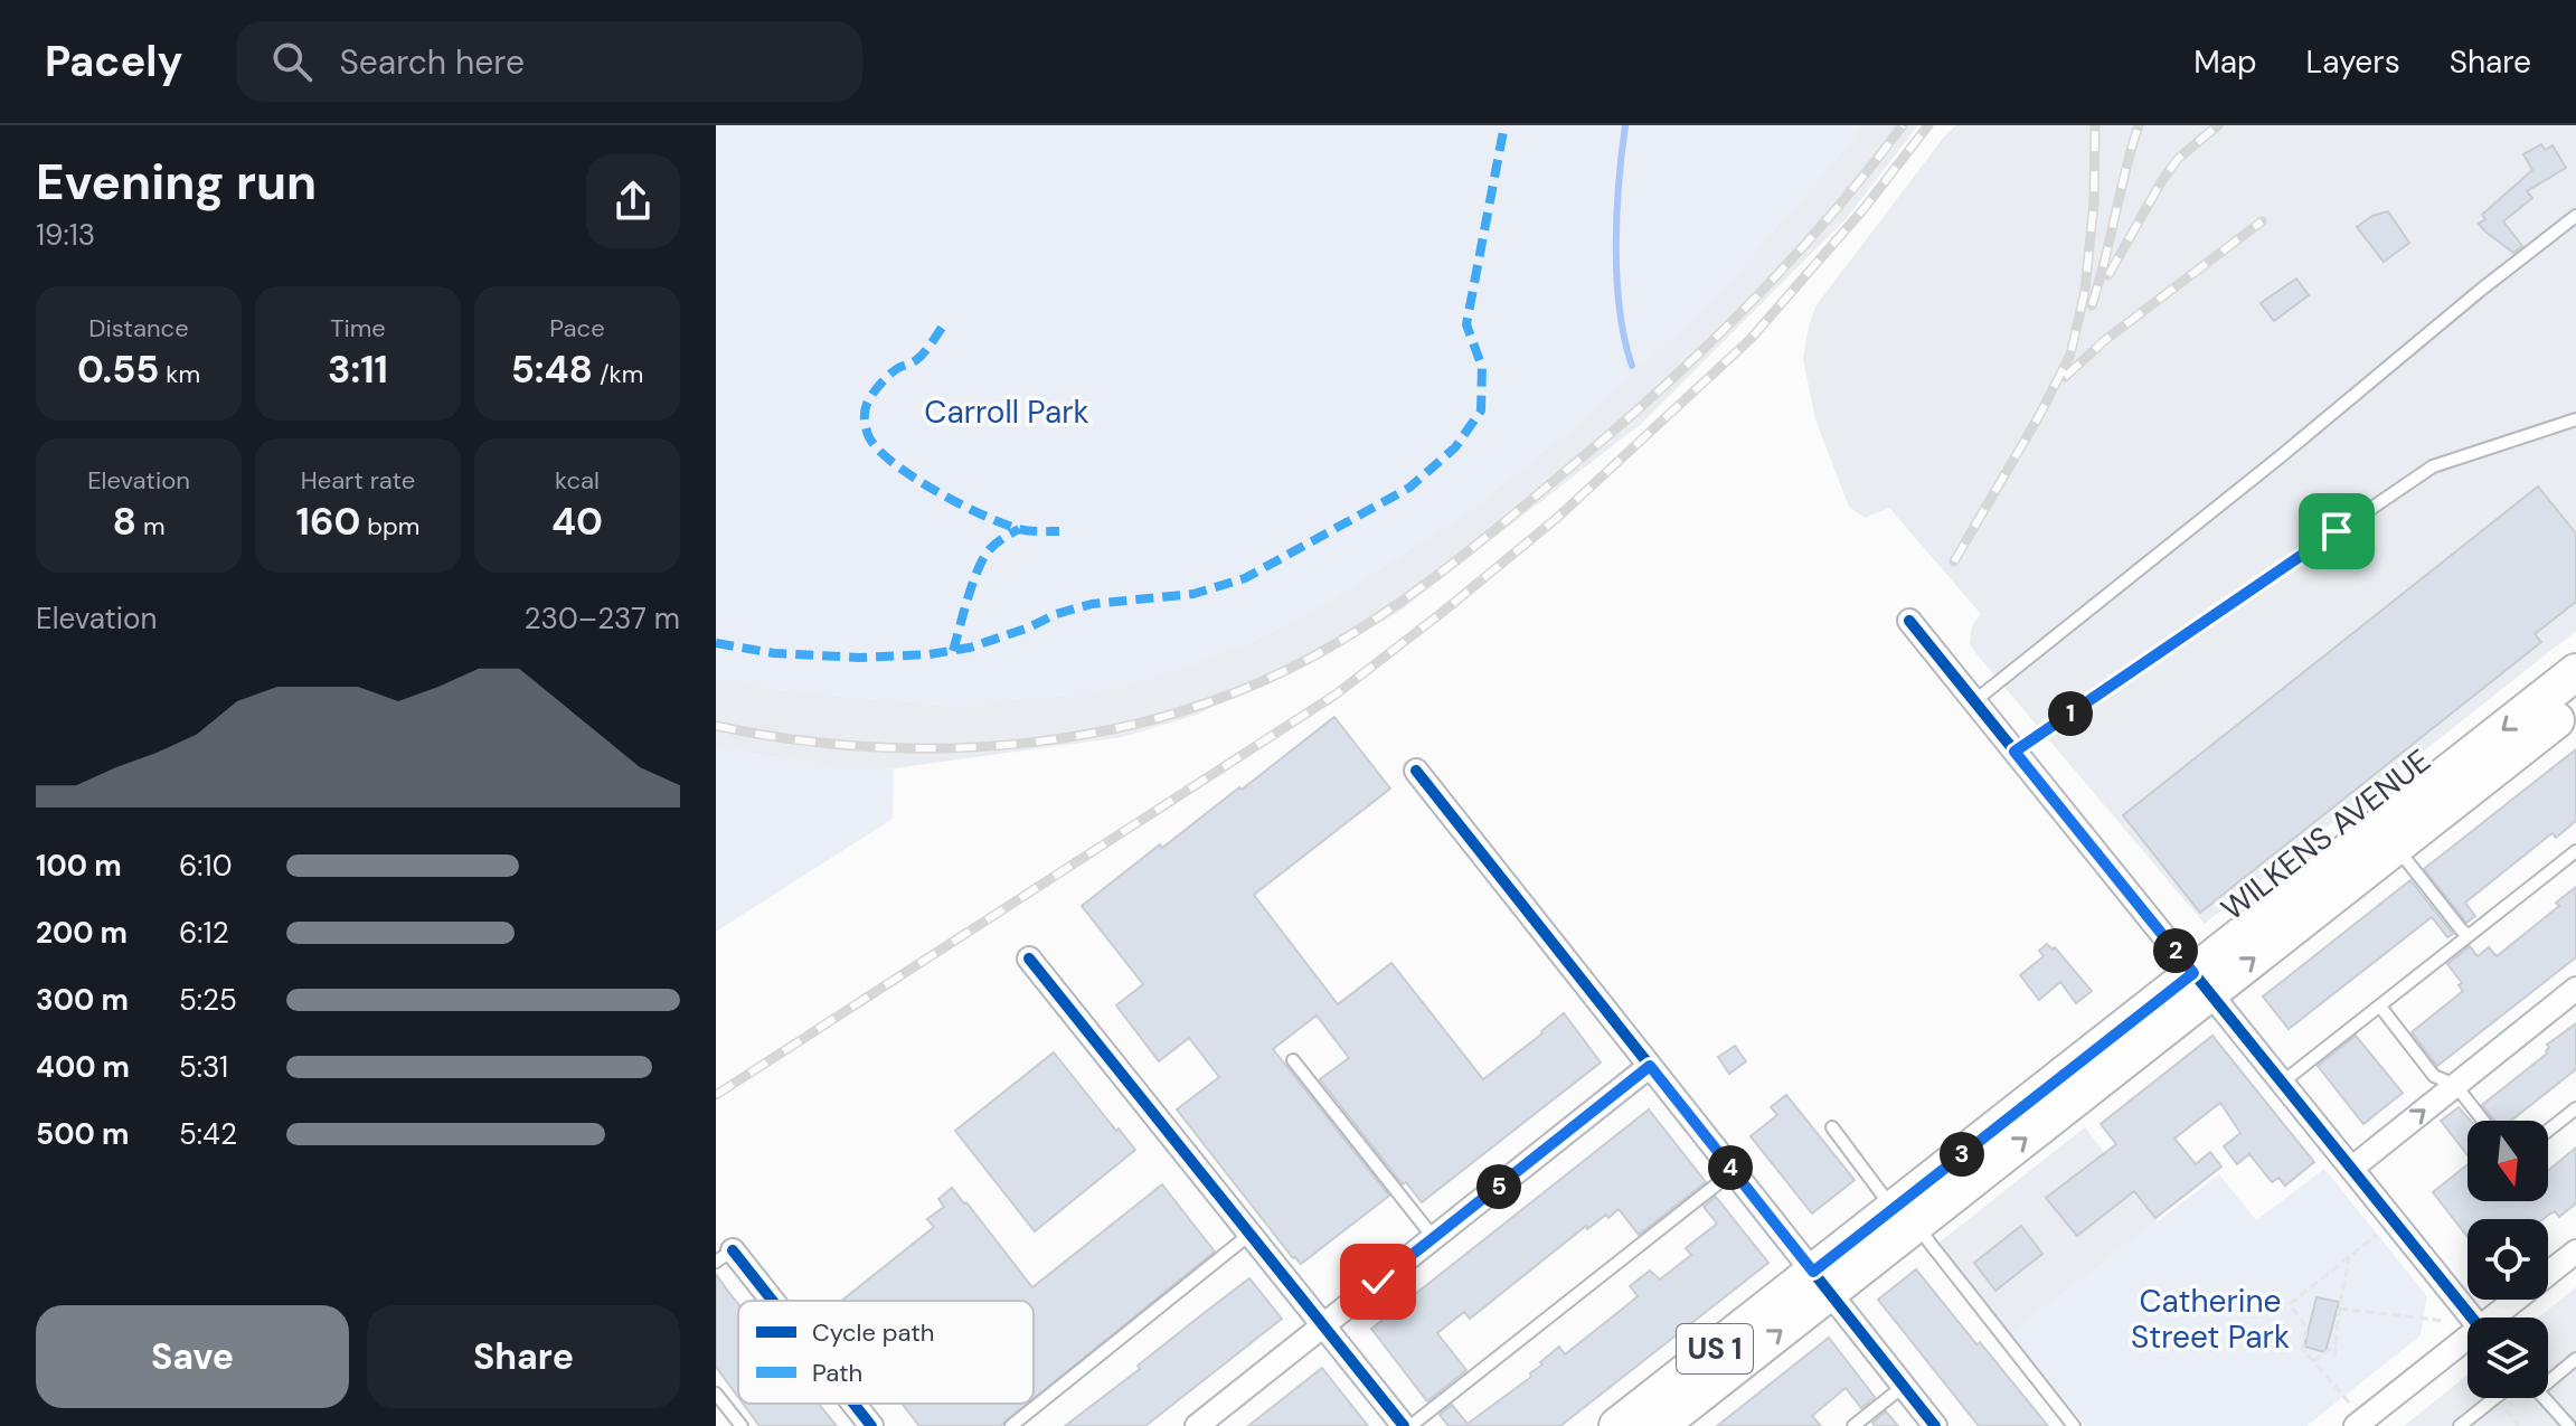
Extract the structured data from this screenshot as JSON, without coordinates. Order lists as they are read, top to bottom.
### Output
{
  "streets": {
    "main road": ["WILKENS AVENUE", "US 1"]
  },
  "parks": ["Carroll Park", "Catherine Street Park"],
  "legend": ["Cycle path", "Path"],
  "north": "bottom",
  "page": {
    "header": "Pacely",
    "search": "Search here",
    "nav": ["Map", "Layers", "Share"],
    "heading": ["Evening run", "19:13"],
    "stats": [
      ["Distance", "0.55 km"],
      ["Time", "3:11"],
      ["Pace", "5:48 /km"],
      ["Elevation", "8 m"],
      ["Heart rate", "160 bpm"],
      ["kcal", "40"]
    ],
    "chart": ["Elevation", "230–237 m"],
    "pins": [
      "1",
      "2",
      "3",
      "4",
      "5"
    ],
    "list": [
      {
        "name": "100 m",
        "note": "6:10"
      },
      {
        "name": "200 m",
        "note": "6:12"
      },
      {
        "name": "300 m",
        "note": "5:25"
      },
      {
        "name": "400 m",
        "note": "5:31"
      },
      {
        "name": "500 m",
        "note": "5:42"
      }
    ],
    "buttons": ["Save", "Share"]
  }
}
